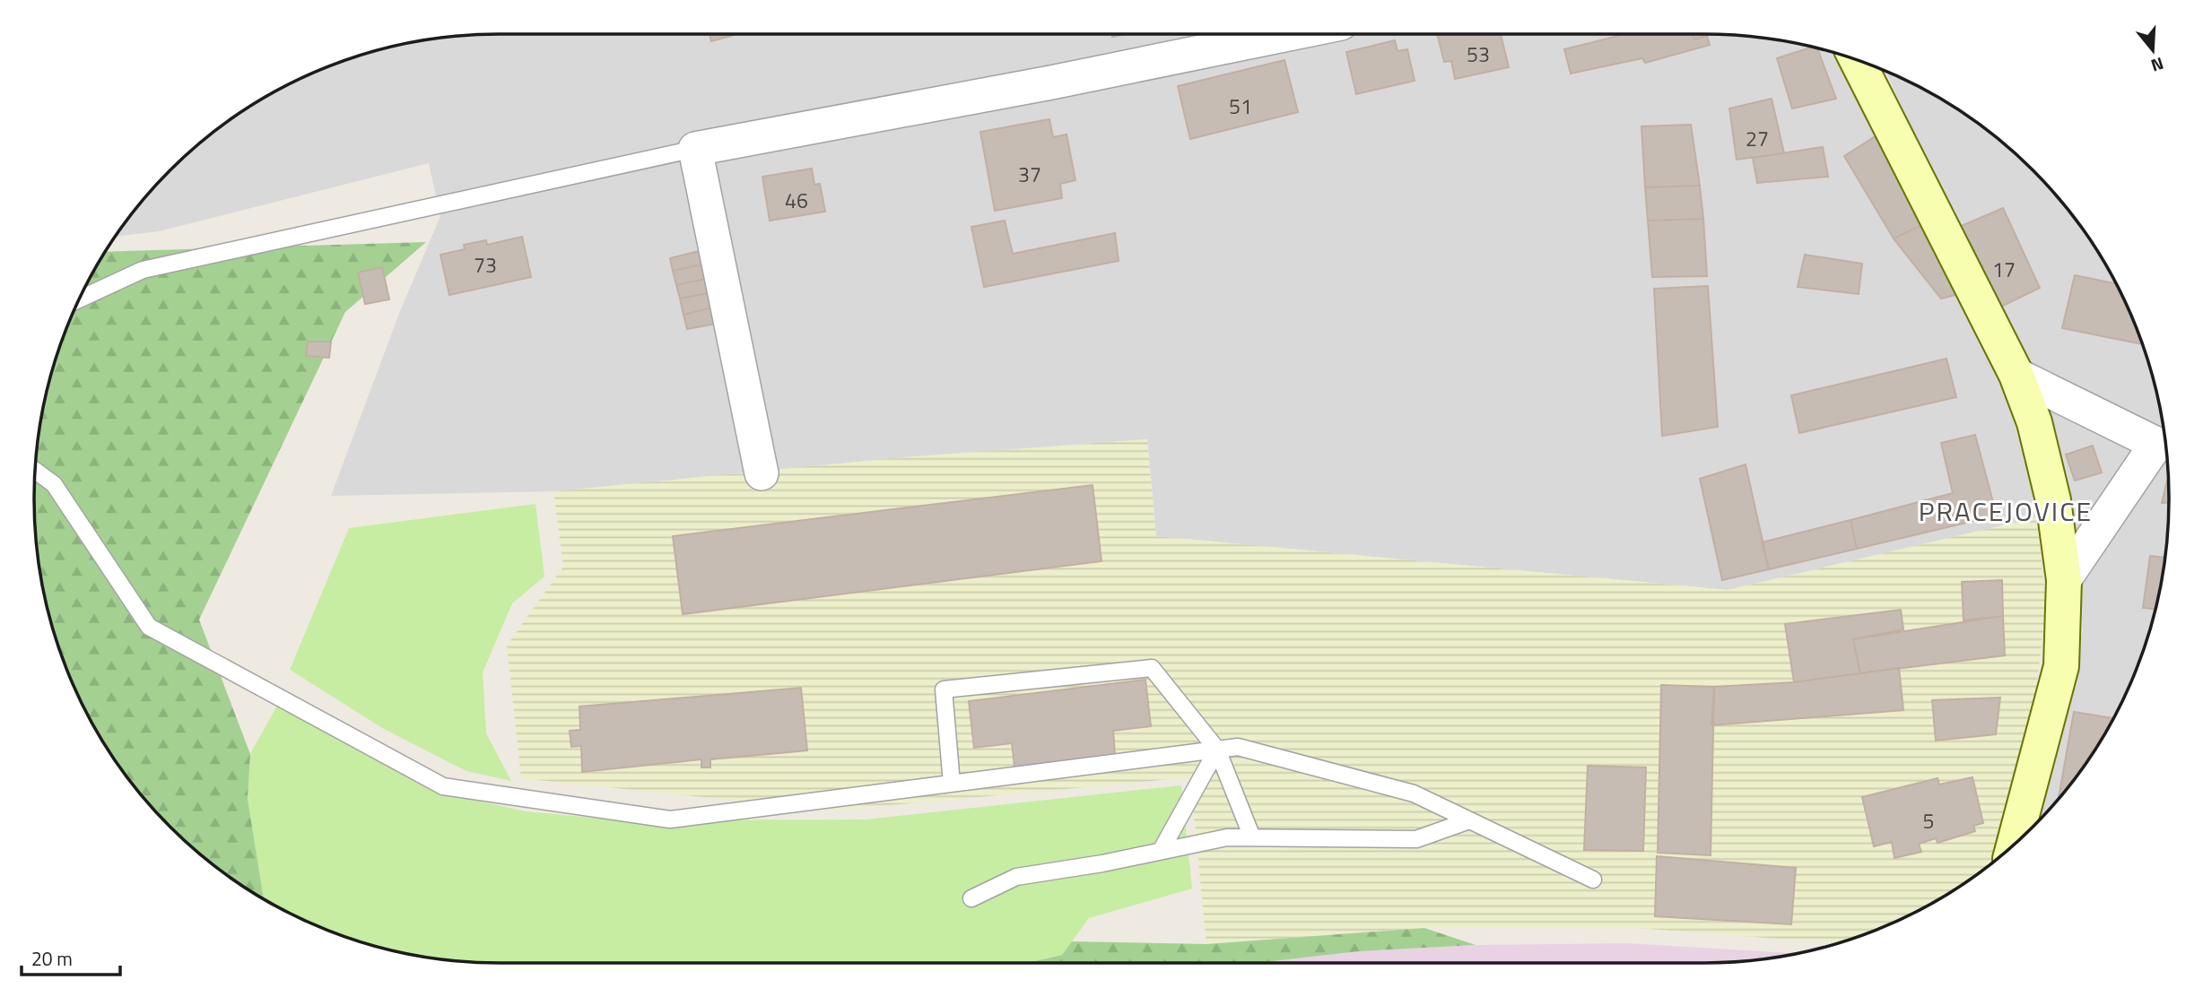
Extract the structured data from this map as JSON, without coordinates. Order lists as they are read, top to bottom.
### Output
{
  "districts": ["PRACEJOVICE"],
  "house_numbers": [
    "53",
    "51",
    "27",
    "37",
    "46",
    "73",
    "17",
    "5"
  ],
  "scale_bar": "20 m",
  "north": "bottom"
}
